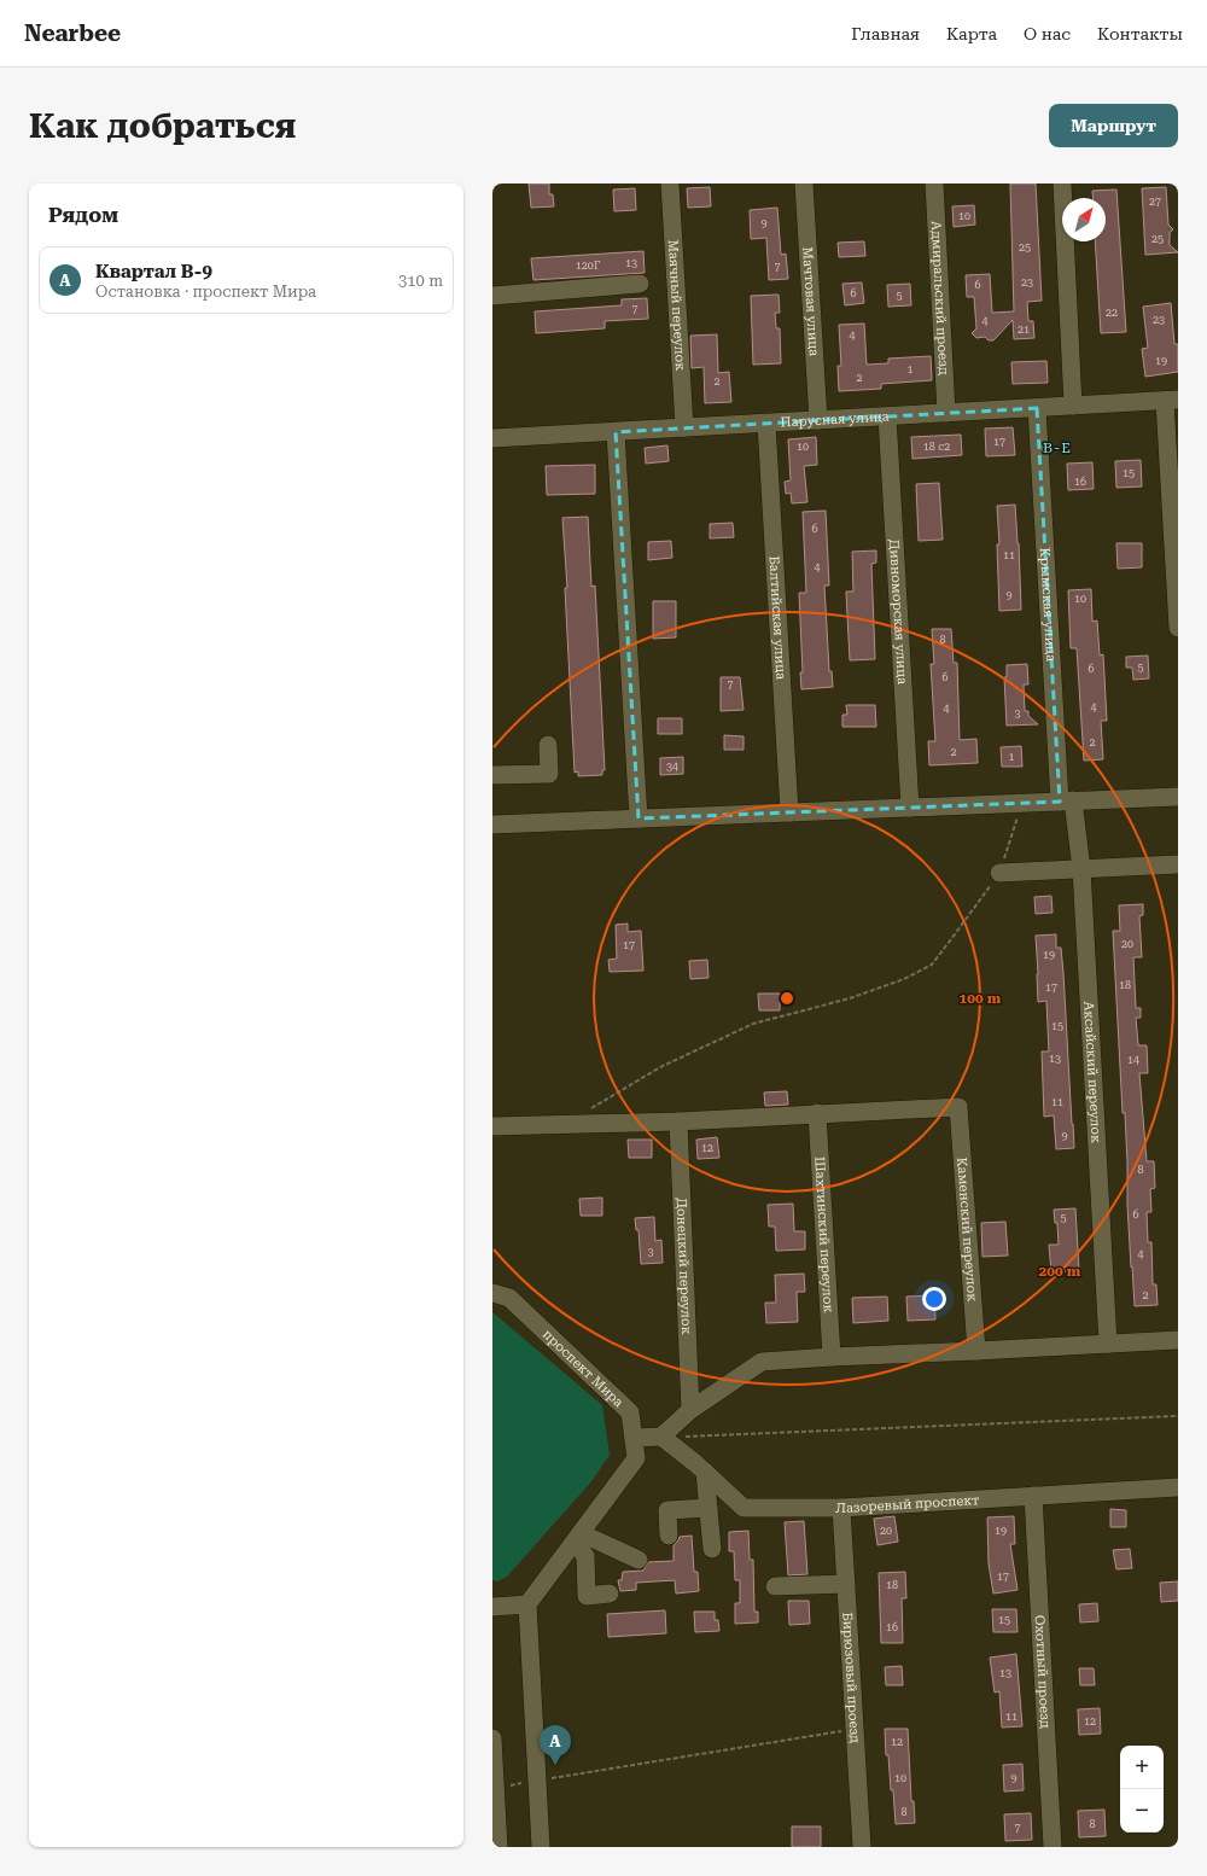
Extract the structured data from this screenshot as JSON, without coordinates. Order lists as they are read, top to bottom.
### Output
{
  "streets": {
    "street": [
      "Адмиральский проезд",
      "Мачтовая улица",
      "Маячный переулок",
      "Парусная улица",
      "Крымская улица",
      "Дивноморская улица",
      "Балтийская улица",
      "Аксайский переулок",
      "Каменский переулок",
      "Шахтинский переулок",
      "Донецкий переулок",
      "проспект Мира",
      "Лазоревый проспект",
      "Охотный проезд",
      "Бирюзовый проезд"
    ]
  },
  "crossings": [
    ["Адмиральский проезд", "Парусная улица"],
    ["Мачтовая улица", "Парусная улица"],
    ["Маячный переулок", "Парусная улица"],
    ["Парусная улица", "Крымская улица"],
    ["Парусная улица", "Дивноморская улица"],
    ["Парусная улица", "Балтийская улица"],
    ["Крымская улица", "Аксайский переулок"],
    ["Каменский переулок", "Шахтинский переулок"],
    ["Лазоревый проспект", "Охотный проезд"],
    ["Лазоревый проспект", "Бирюзовый проезд"]
  ],
  "districts": ["В-Е"],
  "house_numbers": [
    "27",
    "10",
    "9",
    "25",
    "25",
    "13",
    "120Г",
    "7",
    "23",
    "6",
    "6",
    "5",
    "7",
    "22",
    "23",
    "4",
    "21",
    "4",
    "19",
    "1",
    "2",
    "2",
    "17",
    "10",
    "18 с2",
    "15",
    "16",
    "6",
    "11",
    "4",
    "9",
    "10",
    "8",
    "5",
    "6",
    "6",
    "7",
    "4",
    "4",
    "3",
    "2",
    "2",
    "1",
    "34",
    "20",
    "17",
    "19",
    "18",
    "17",
    "15",
    "13",
    "14",
    "11",
    "9",
    "12",
    "8",
    "6",
    "5",
    "3",
    "4",
    "2",
    "20",
    "19",
    "17",
    "18",
    "15",
    "16",
    "13",
    "11",
    "12",
    "12",
    "10",
    "9",
    "8",
    "8",
    "7"
  ],
  "north": "top right",
  "page": {
    "header": "Nearbee",
    "nav": [
      "Главная",
      "Карта",
      "О нас",
      "Контакты"
    ],
    "buttons": "Маршрут",
    "title": "Как добраться",
    "heading": "Рядом",
    "list": [
      {
        "mark": "A",
        "name": "Квартал В-9",
        "note": "Остановка · проспект Мира",
        "value": "310 m"
      }
    ],
    "pins": "A",
    "map_buttons": ["+", "−"]
  },
  "rings": ["100 m", "200 m"]
}
